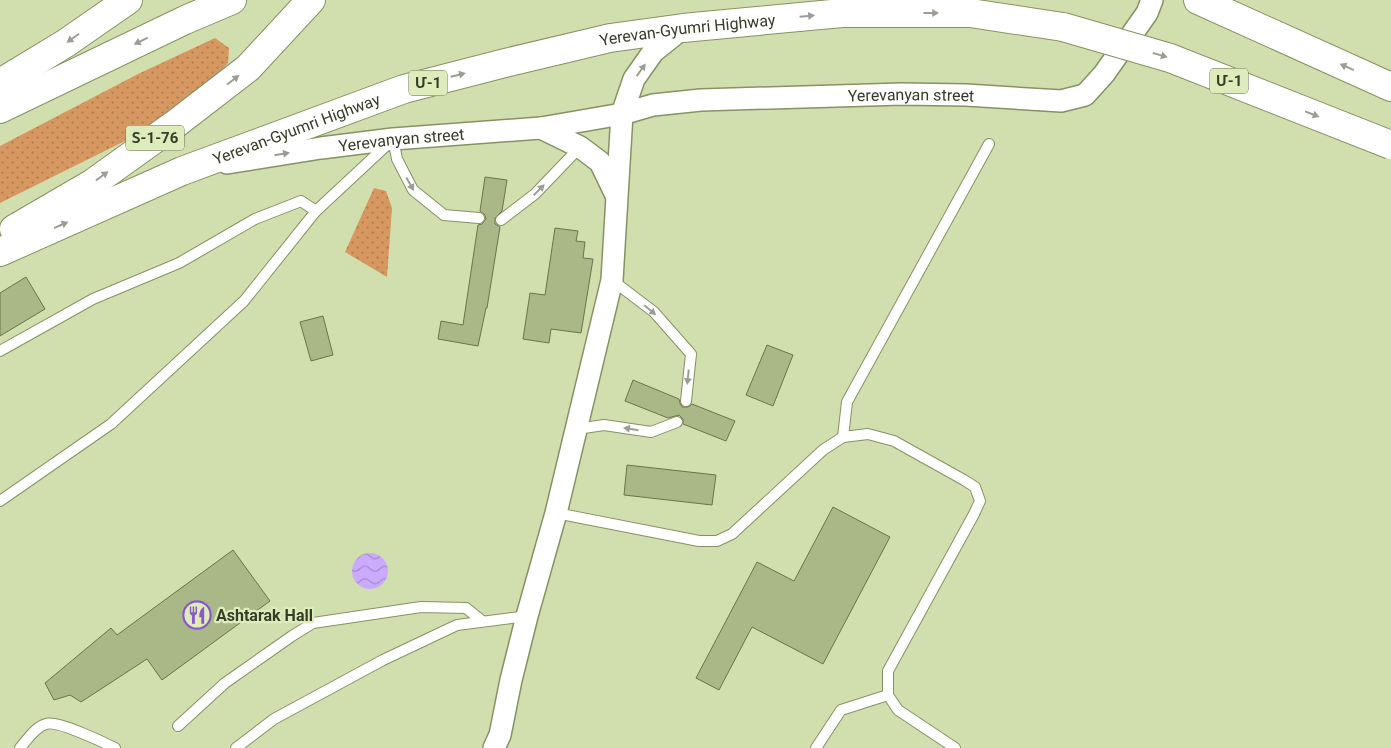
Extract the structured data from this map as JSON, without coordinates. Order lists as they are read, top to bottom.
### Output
{
  "streets": {
    "highway": ["Yerevan-Gyumri Highway", "Մ-1", "Տ-1-76"],
    "street": ["Yerevanyan street"]
  },
  "crossings": [
    ["Yerevan-Gyumri Highway", "Yerevanyan street"]
  ],
  "one_way": ["Yerevan-Gyumri Highway"],
  "places": {
    "restaurant": ["Ashtarak Hall"]
  }
}
